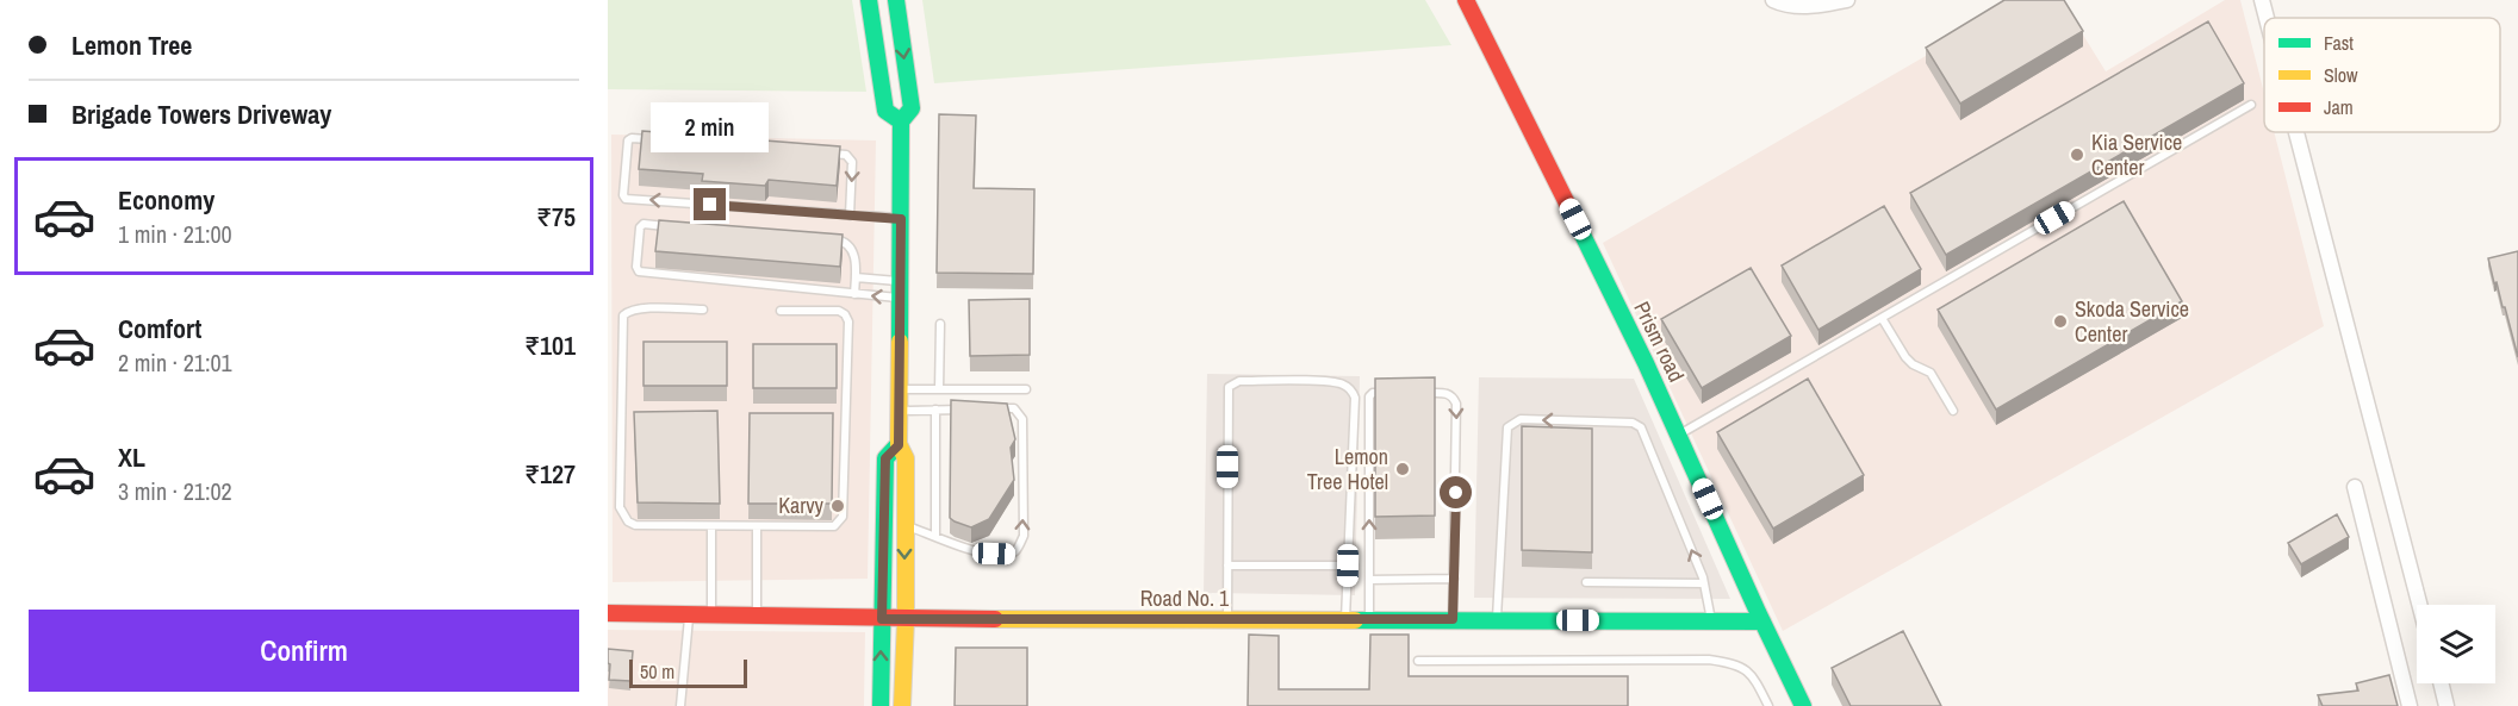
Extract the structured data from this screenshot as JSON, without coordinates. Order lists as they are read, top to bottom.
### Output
{
  "streets": {
    "street": ["Prism road", "Road No. 1"]
  },
  "crossings": [
    ["Prism road", "Road No. 1"]
  ],
  "places": [
    "Kia Service Center",
    "Skoda Service Center",
    "Lemon Tree Hotel",
    "Karvy"
  ],
  "legend": ["Fast", "Slow", "Jam"],
  "scale_bar": "50 m",
  "page": {
    "banner": ["Lemon Tree", "Brigade Towers Driveway"],
    "bubble": "2 min",
    "list": [
      {
        "name": "Economy",
        "note": "1 min · 21:00",
        "value": "₹75"
      },
      {
        "name": "Comfort",
        "note": "2 min · 21:01",
        "value": "₹101"
      },
      {
        "name": "XL",
        "note": "3 min · 21:02",
        "value": "₹127"
      }
    ],
    "buttons": "Confirm",
    "scale": "50 m"
  }
}
